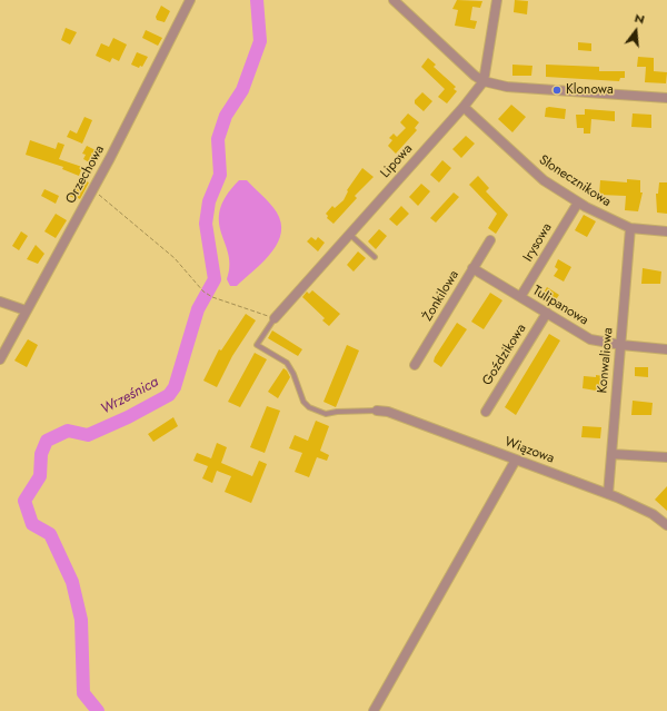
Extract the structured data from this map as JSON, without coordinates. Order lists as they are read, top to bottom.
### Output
{
  "streets": {
    "street": [
      "Lipowa",
      "Orzechowa",
      "Słonecznikowa",
      "Irysowa",
      "Żonkilowa",
      "Tulipanowa",
      "Goździkowa",
      "Konwaliowa",
      "Wiązowa"
    ]
  },
  "crossings": [
    ["Lipowa", "Słonecznikowa"],
    ["Słonecznikowa", "Irysowa"],
    ["Słonecznikowa", "Konwaliowa"],
    ["Irysowa", "Tulipanowa"],
    ["Żonkilowa", "Tulipanowa"],
    ["Tulipanowa", "Goździkowa"],
    ["Tulipanowa", "Konwaliowa"],
    ["Konwaliowa", "Wiązowa"]
  ],
  "water": ["Wrześnica"],
  "places": ["Klonowa"],
  "north": "top"
}
